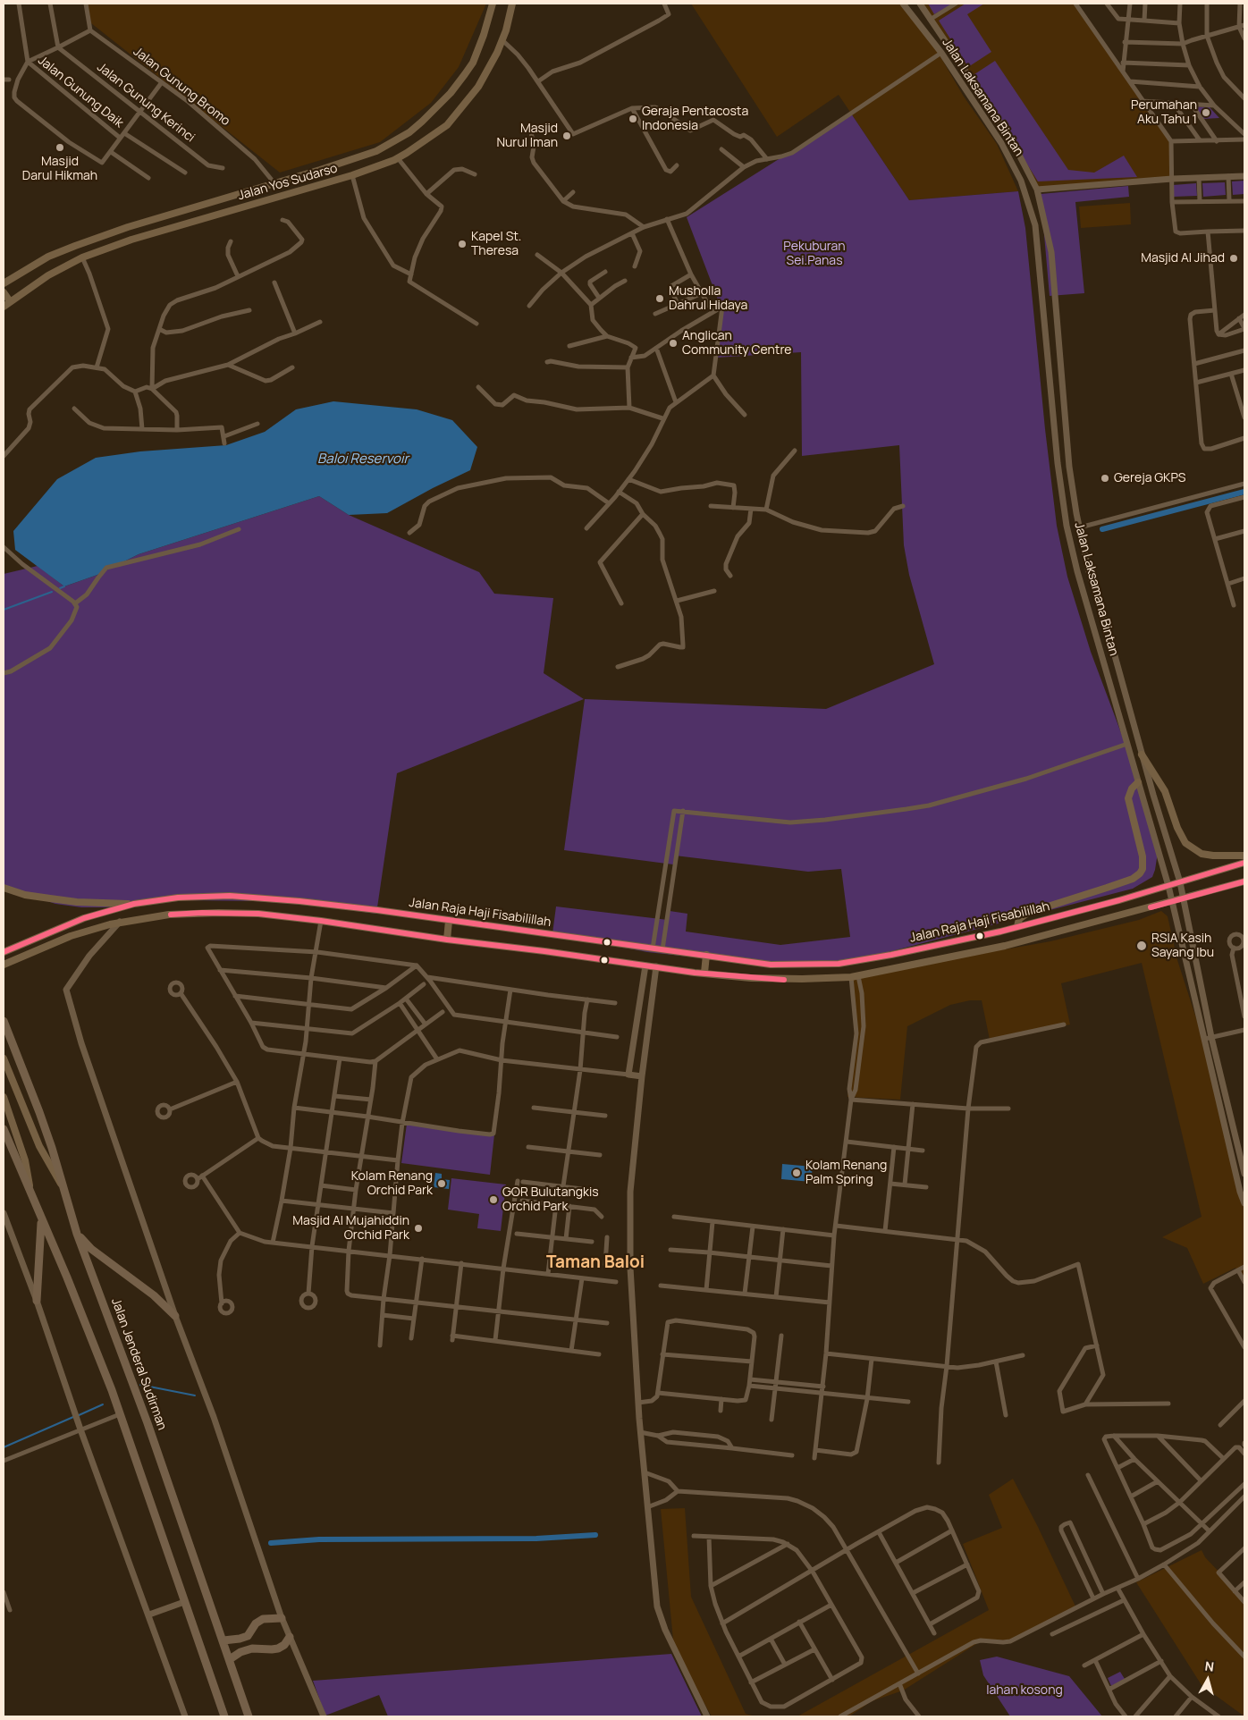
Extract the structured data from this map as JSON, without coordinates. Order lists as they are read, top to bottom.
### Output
{
  "streets": {
    "highway": ["Jalan Jenderal Sudirman"],
    "main road": ["Jalan Yos Sudarso", "Jalan Raja Haji Fisabilillah"],
    "street": [
      "Jalan Gunung Bromo",
      "Jalan Gunung Daik",
      "Jalan Laksamana Bintan",
      "Jalan Gunung Kerinci"
    ]
  },
  "crossings": [
    ["Jalan Gunung Bromo", "Jalan Yos Sudarso"],
    ["Jalan Laksamana Bintan", "Jalan Raja Haji Fisabilillah"]
  ],
  "districts": ["Taman Baloi"],
  "water": ["Baloi Reservoir"],
  "parks": ["Pekuburan Sei.Panas", "lahan kosong"],
  "places": [
    "Perumahan Aku Tahu 1",
    "Geraja Pentacosta Indonesia",
    "Masjid Nurul Iman",
    "Masjid Darul Hikmah",
    "Kapel St. Theresa",
    "Masjid Al Jihad",
    "Musholla Dahrul Hidaya",
    "Anglican Community Centre",
    "Gereja GKPS",
    "RSIA Kasih Sayang Ibu",
    "Kolam Renang Palm Spring",
    "Kolam Renang Orchid Park",
    "GOR Bulutangkis Orchid Park",
    "Masjid Al Mujahiddin Orchid Park"
  ],
  "north": "top"
}
